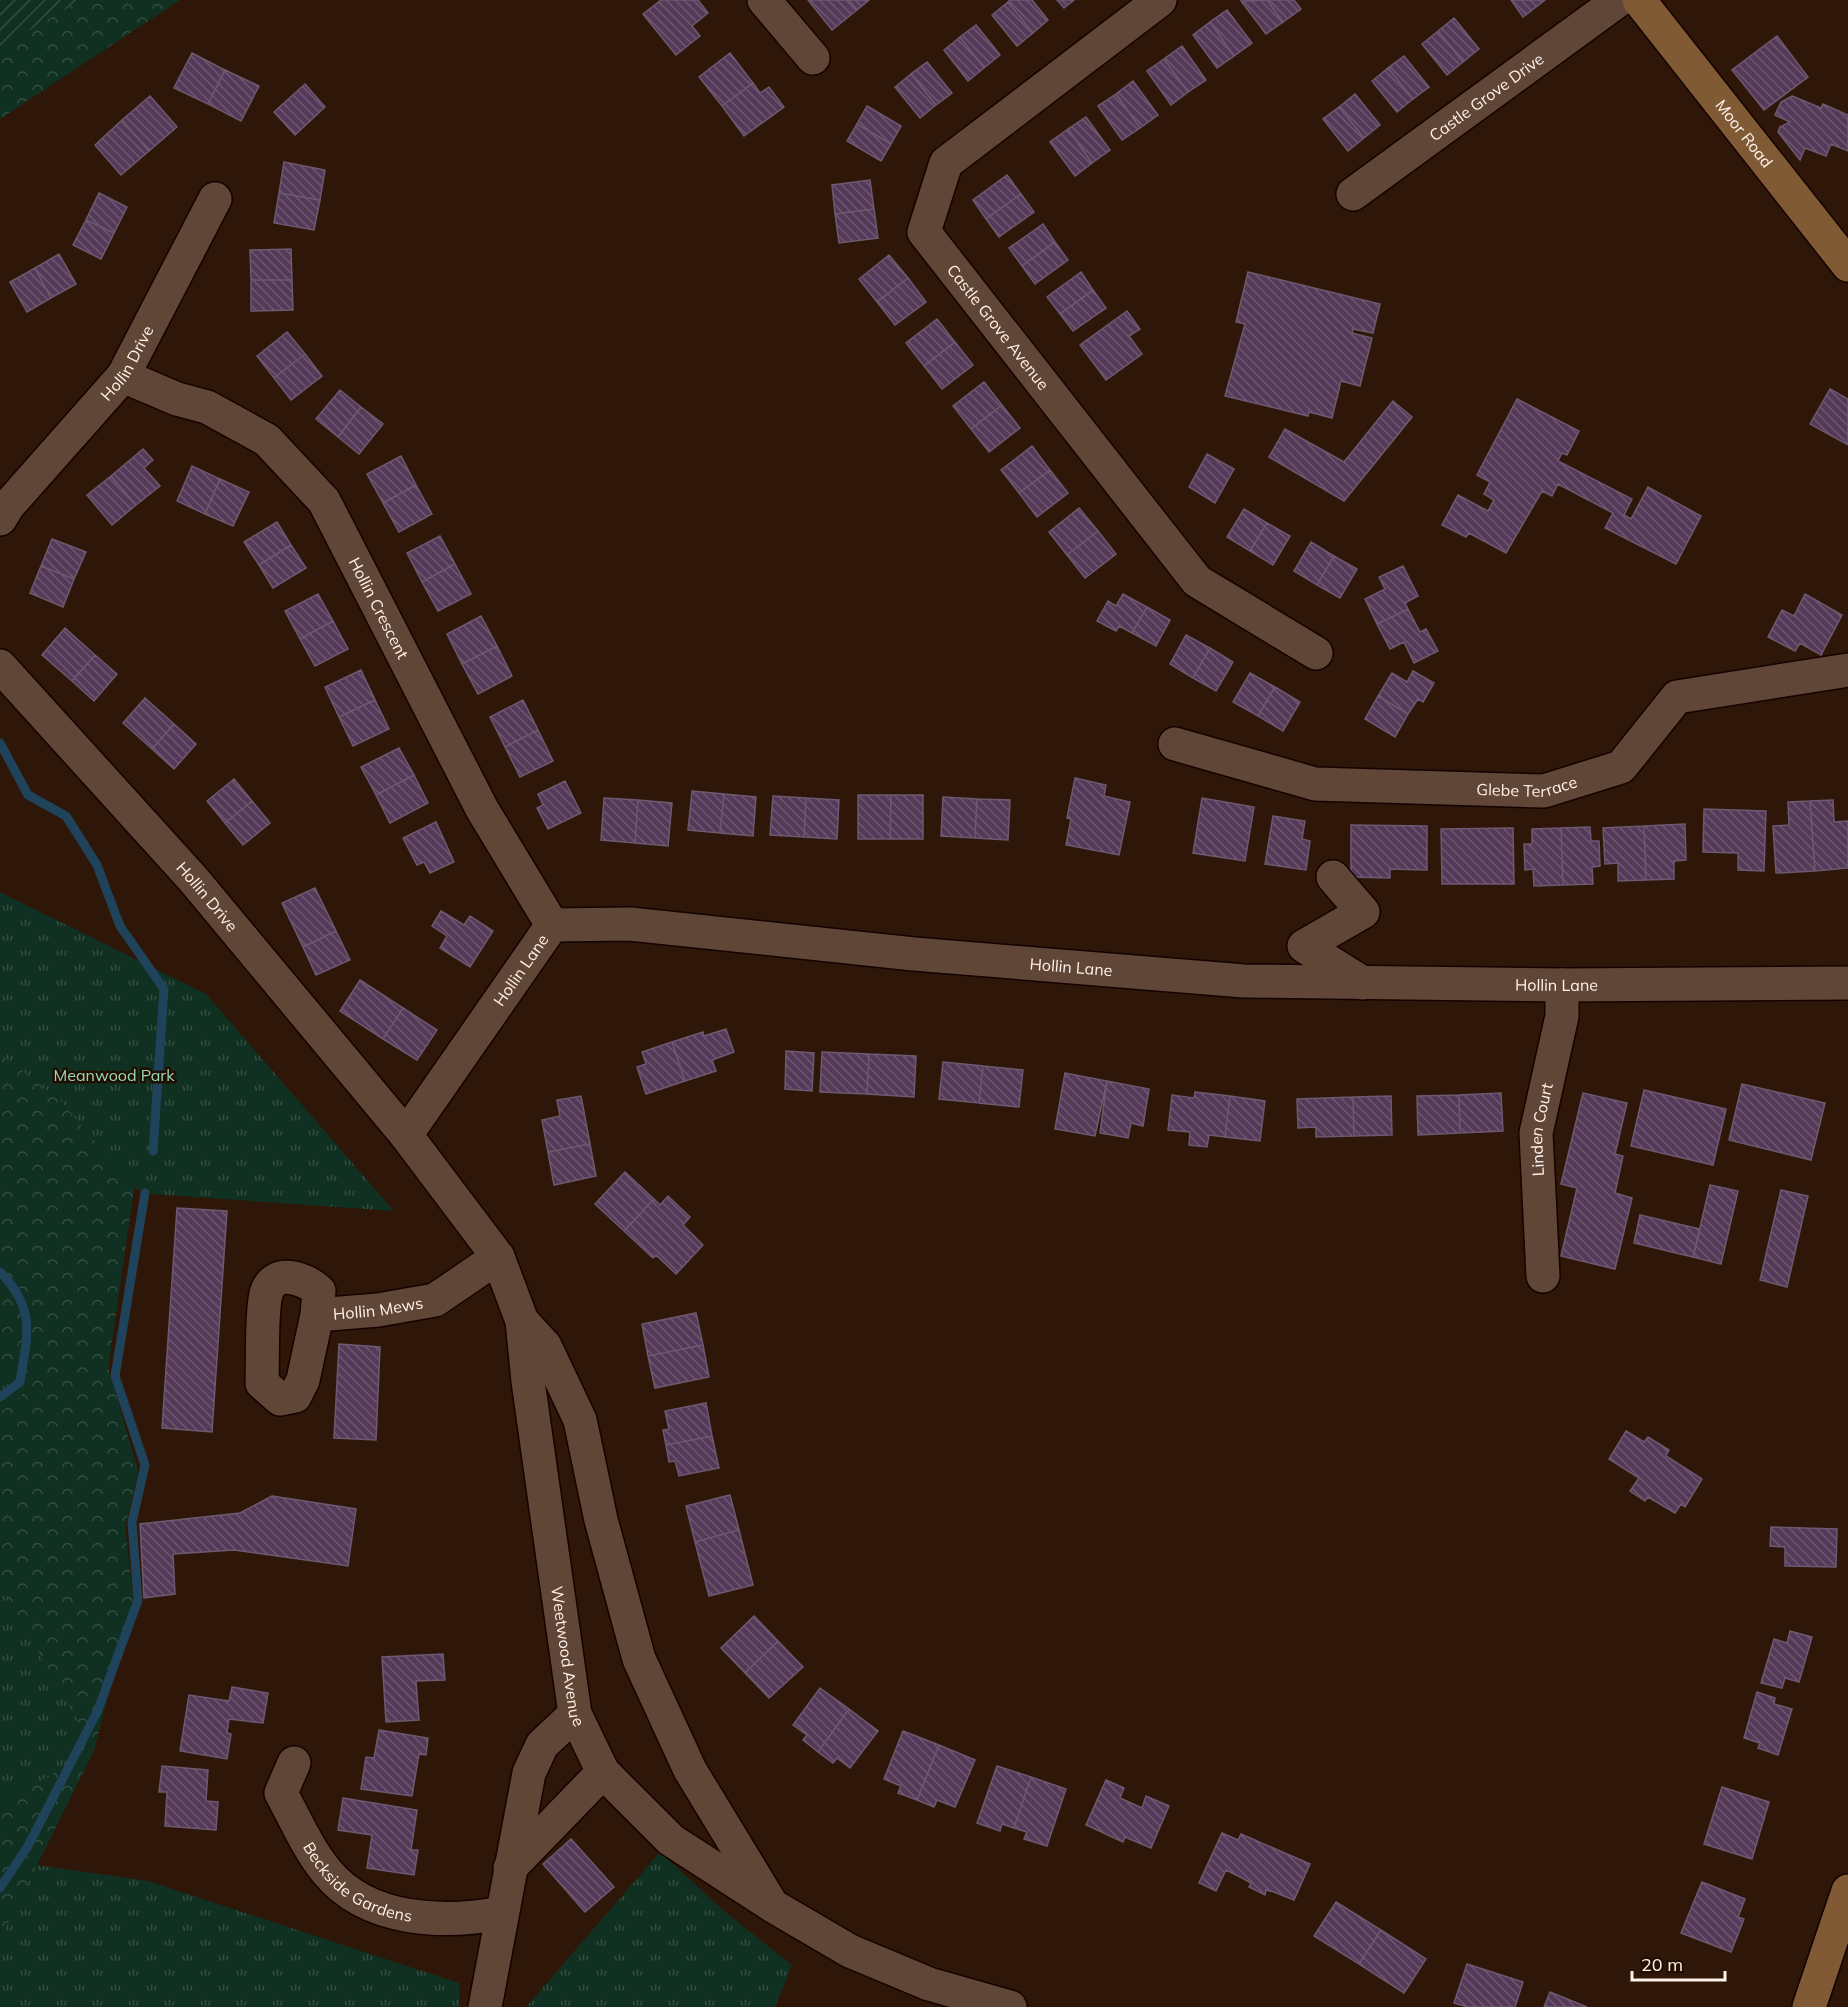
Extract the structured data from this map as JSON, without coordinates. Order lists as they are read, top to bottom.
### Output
{
  "streets": {
    "street": [
      "Castle Grove Drive",
      "Moor Road",
      "Castle Grove Avenue",
      "Hollin Drive",
      "Hollin Crescent",
      "Glebe Terrace",
      "Hollin Lane",
      "Linden Court",
      "Hollin Mews",
      "Weetwood Avenue",
      "Beckside Gardens"
    ]
  },
  "crossings": [
    ["Hollin Drive", "Hollin Crescent"],
    ["Hollin Drive", "Hollin Lane"],
    ["Hollin Drive", "Weetwood Avenue"],
    ["Hollin Crescent", "Hollin Lane"],
    ["Hollin Lane", "Linden Court"],
    ["Hollin Lane", "Weetwood Avenue"],
    ["Hollin Mews", "Weetwood Avenue"]
  ],
  "parks": ["Meanwood Park"],
  "scale_bar": "20 m"
}
